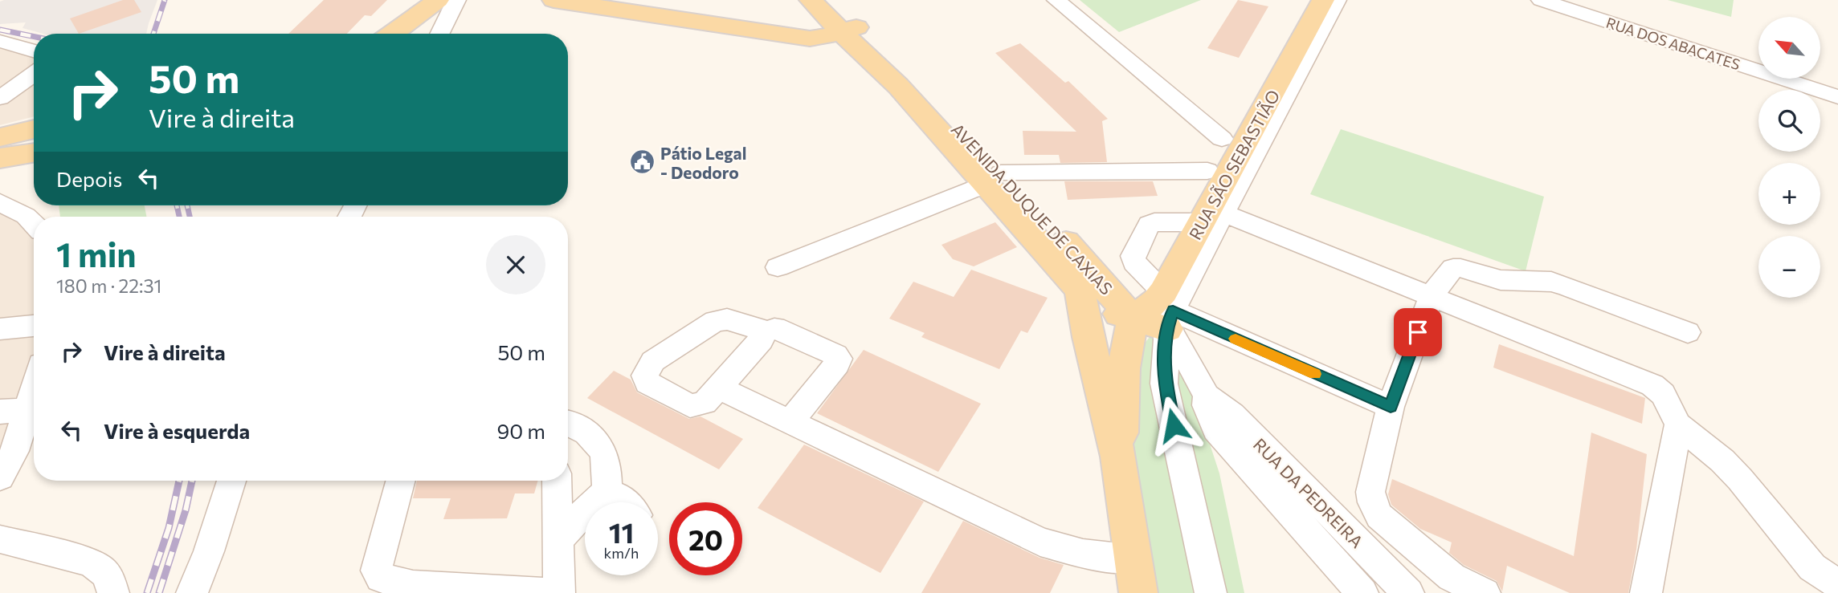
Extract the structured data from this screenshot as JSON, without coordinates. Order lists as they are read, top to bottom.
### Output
{
  "streets": {
    "main road": ["RUA SÃO SEBASTIÃO", "AVENIDA DUQUE DE CAXIAS"],
    "street": ["RUA DOS ABACATES", "RUA DA PEDREIRA"]
  },
  "crossings": [
    ["RUA SÃO SEBASTIÃO", "AVENIDA DUQUE DE CAXIAS"],
    ["RUA SÃO SEBASTIÃO", "RUA DA PEDREIRA"],
    ["AVENIDA DUQUE DE CAXIAS", "RUA DA PEDREIRA"]
  ],
  "places": {
    "public building": ["Pátio Legal - Deodoro"]
  },
  "north": "top left",
  "page": {
    "map_buttons": ["+", "−"],
    "turn": ["50 m", "Vire à direita"],
    "then": "Depois",
    "heading": ["1 min", "180 m · 22:31"],
    "list": [
      {
        "name": "Vire à direita",
        "value": "50 m"
      },
      {
        "name": "Vire à esquerda",
        "value": "90 m"
      }
    ],
    "speed": "11 km/h",
    "limit": "20"
  }
}
